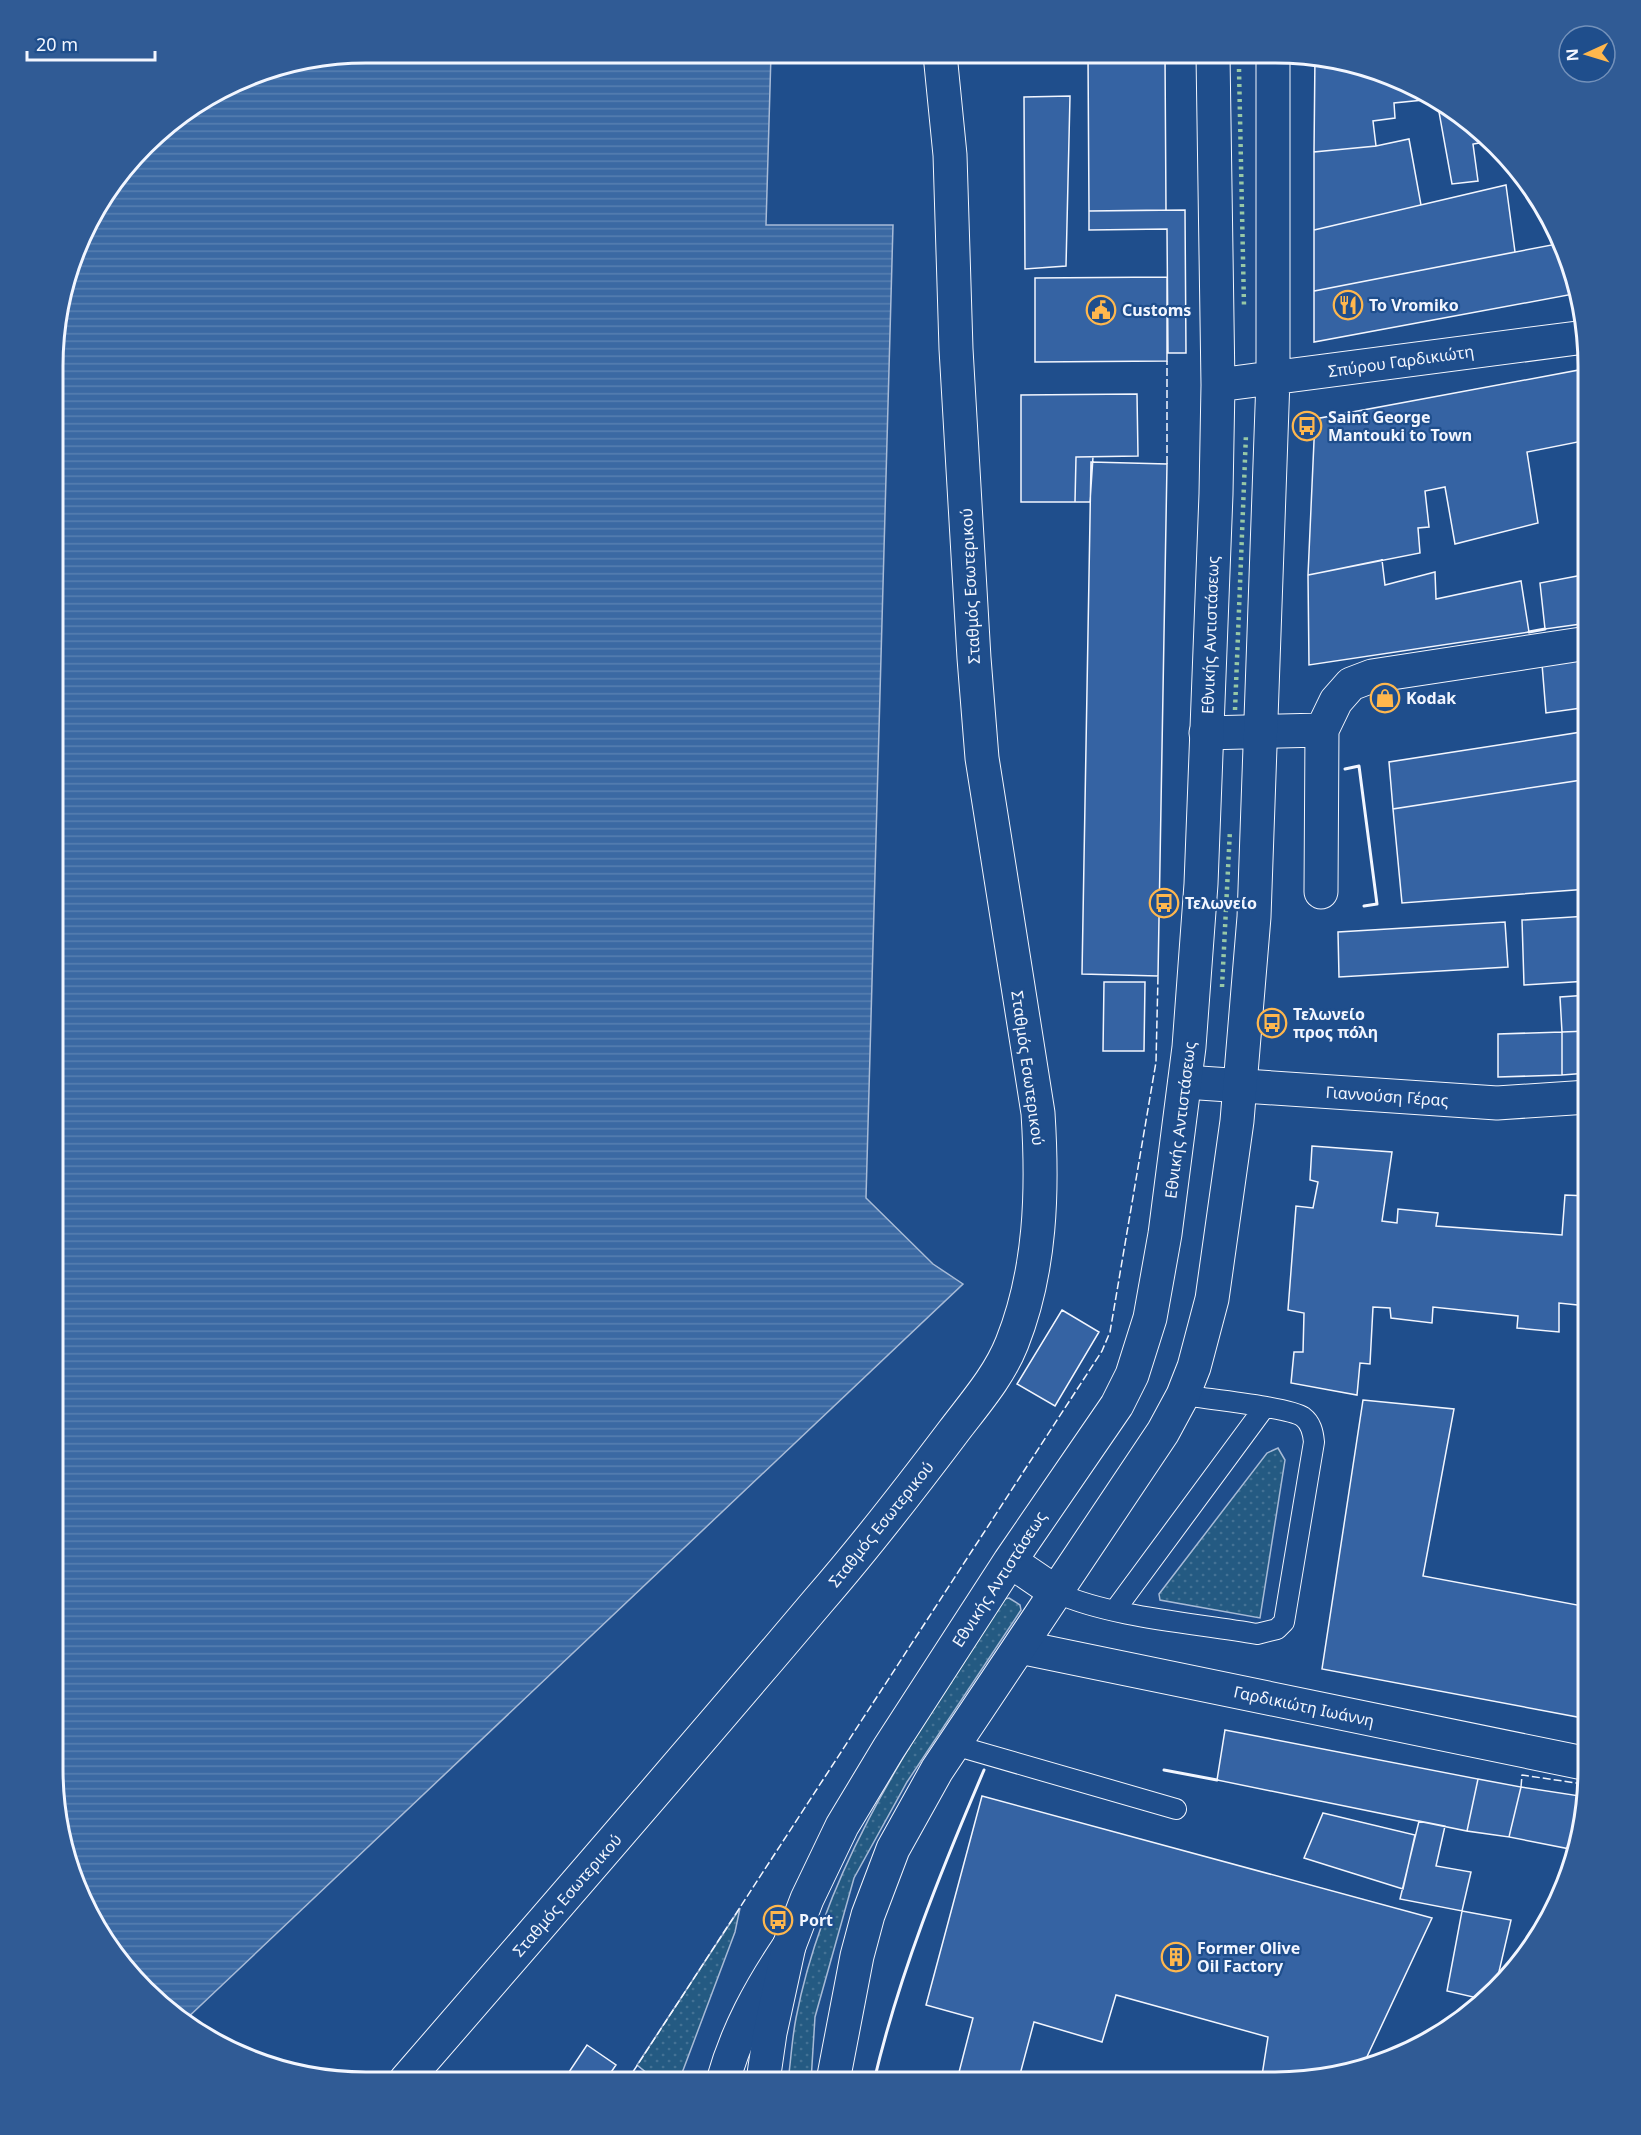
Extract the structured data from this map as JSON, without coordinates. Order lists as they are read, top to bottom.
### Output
{
  "streets": {
    "main road": [
      "Σπύρου Γαρδικιώτη",
      "Σταθμός Εσωτερικού",
      "Εθνικής Αντιστάσεως",
      "Γιαννούση Γέρας",
      "Γαρδικιώτη Ιωάννη"
    ]
  },
  "crossings": [
    ["Σπύρου Γαρδικιώτη", "Εθνικής Αντιστάσεως"],
    ["Εθνικής Αντιστάσεως", "Γιαννούση Γέρας"]
  ],
  "places": {
    "restaurant": ["To Vromiko"],
    "public building": ["Customs"],
    "bus stop": [
      "Saint George Mantouki to Town",
      "Τελωνείο",
      "Τελωνείο προς πόλη",
      "Port"
    ],
    "shop": ["Kodak"],
    "building": ["Former Olive Oil Factory"]
  },
  "scale_bar": "20 m",
  "north": "left"
}
